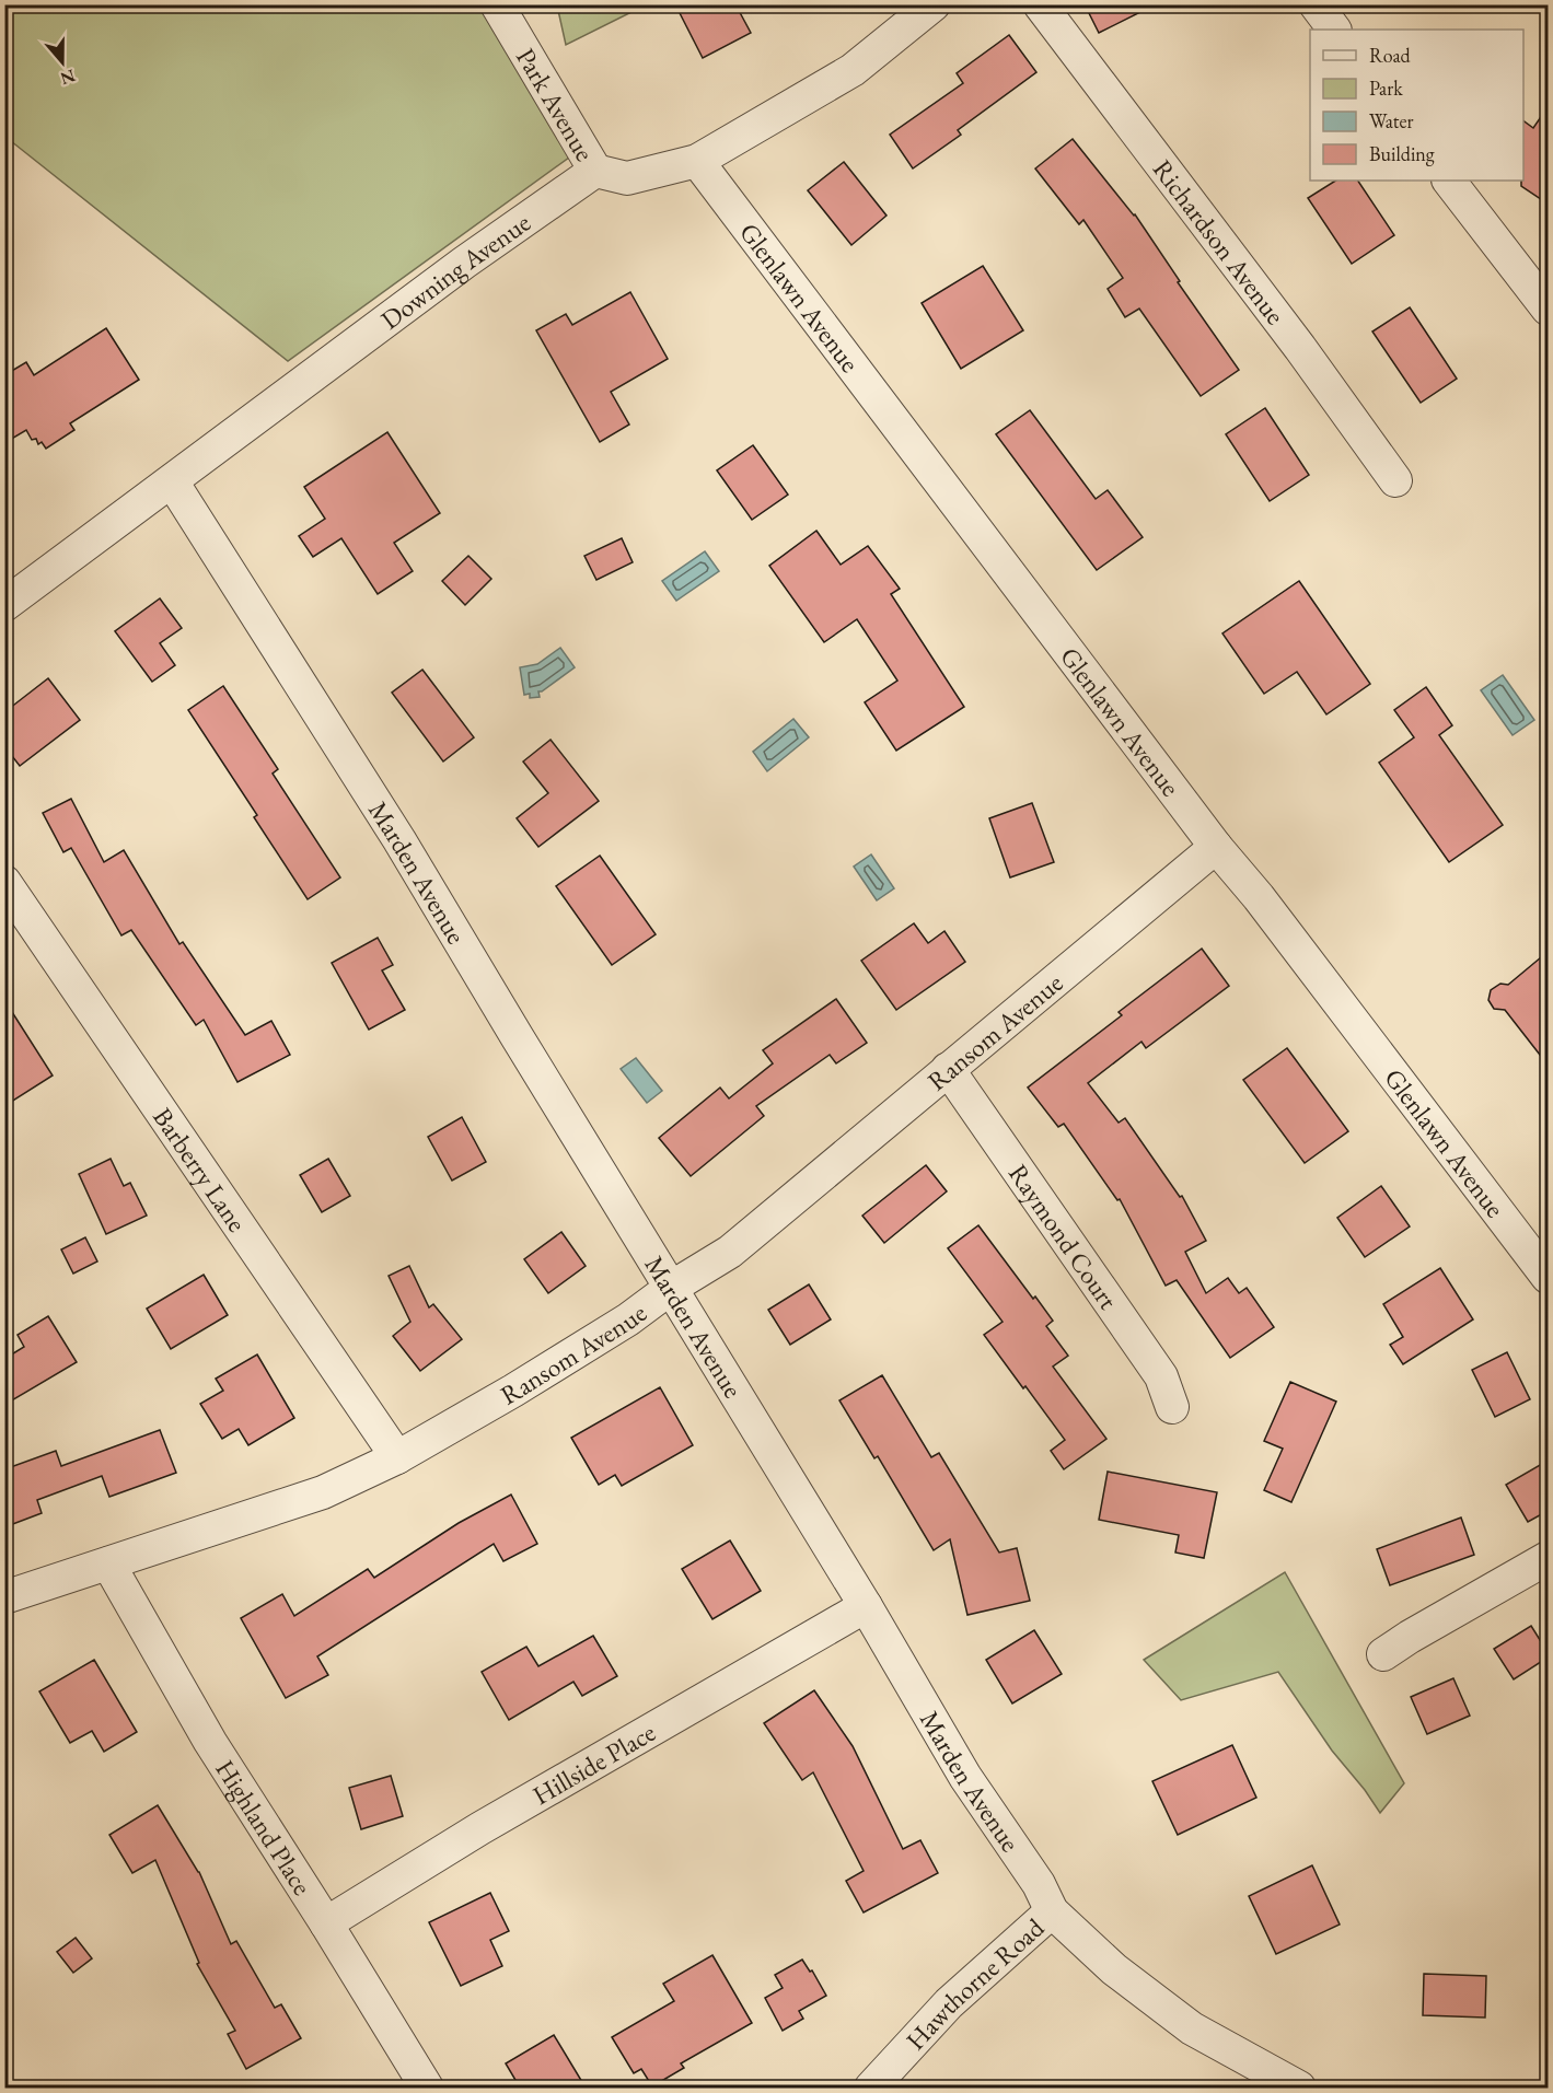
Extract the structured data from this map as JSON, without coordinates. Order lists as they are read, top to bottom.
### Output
{
  "streets": {
    "street": [
      "Park Avenue",
      "Richardson Avenue",
      "Downing Avenue",
      "Glenlawn Avenue",
      "Marden Avenue",
      "Ransom Avenue",
      "Barberry Lane",
      "Raymond Court",
      "Hillside Place",
      "Highland Place",
      "Hawthorne Road"
    ]
  },
  "crossings": [
    ["Park Avenue", "Downing Avenue"],
    ["Downing Avenue", "Marden Avenue"],
    ["Glenlawn Avenue", "Ransom Avenue"],
    ["Marden Avenue", "Ransom Avenue"],
    ["Marden Avenue", "Hillside Place"],
    ["Marden Avenue", "Hawthorne Road"],
    ["Ransom Avenue", "Barberry Lane"],
    ["Ransom Avenue", "Raymond Court"],
    ["Ransom Avenue", "Highland Place"],
    ["Hillside Place", "Highland Place"]
  ],
  "legend": [
    "Road",
    "Park",
    "Water",
    "Building"
  ],
  "north": "bottom"
}
